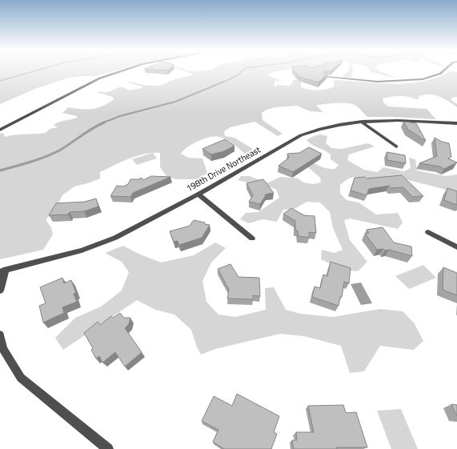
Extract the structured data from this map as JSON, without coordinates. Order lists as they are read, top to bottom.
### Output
{
  "streets": {
    "street": ["198th Drive Northeast"]
  }
}
